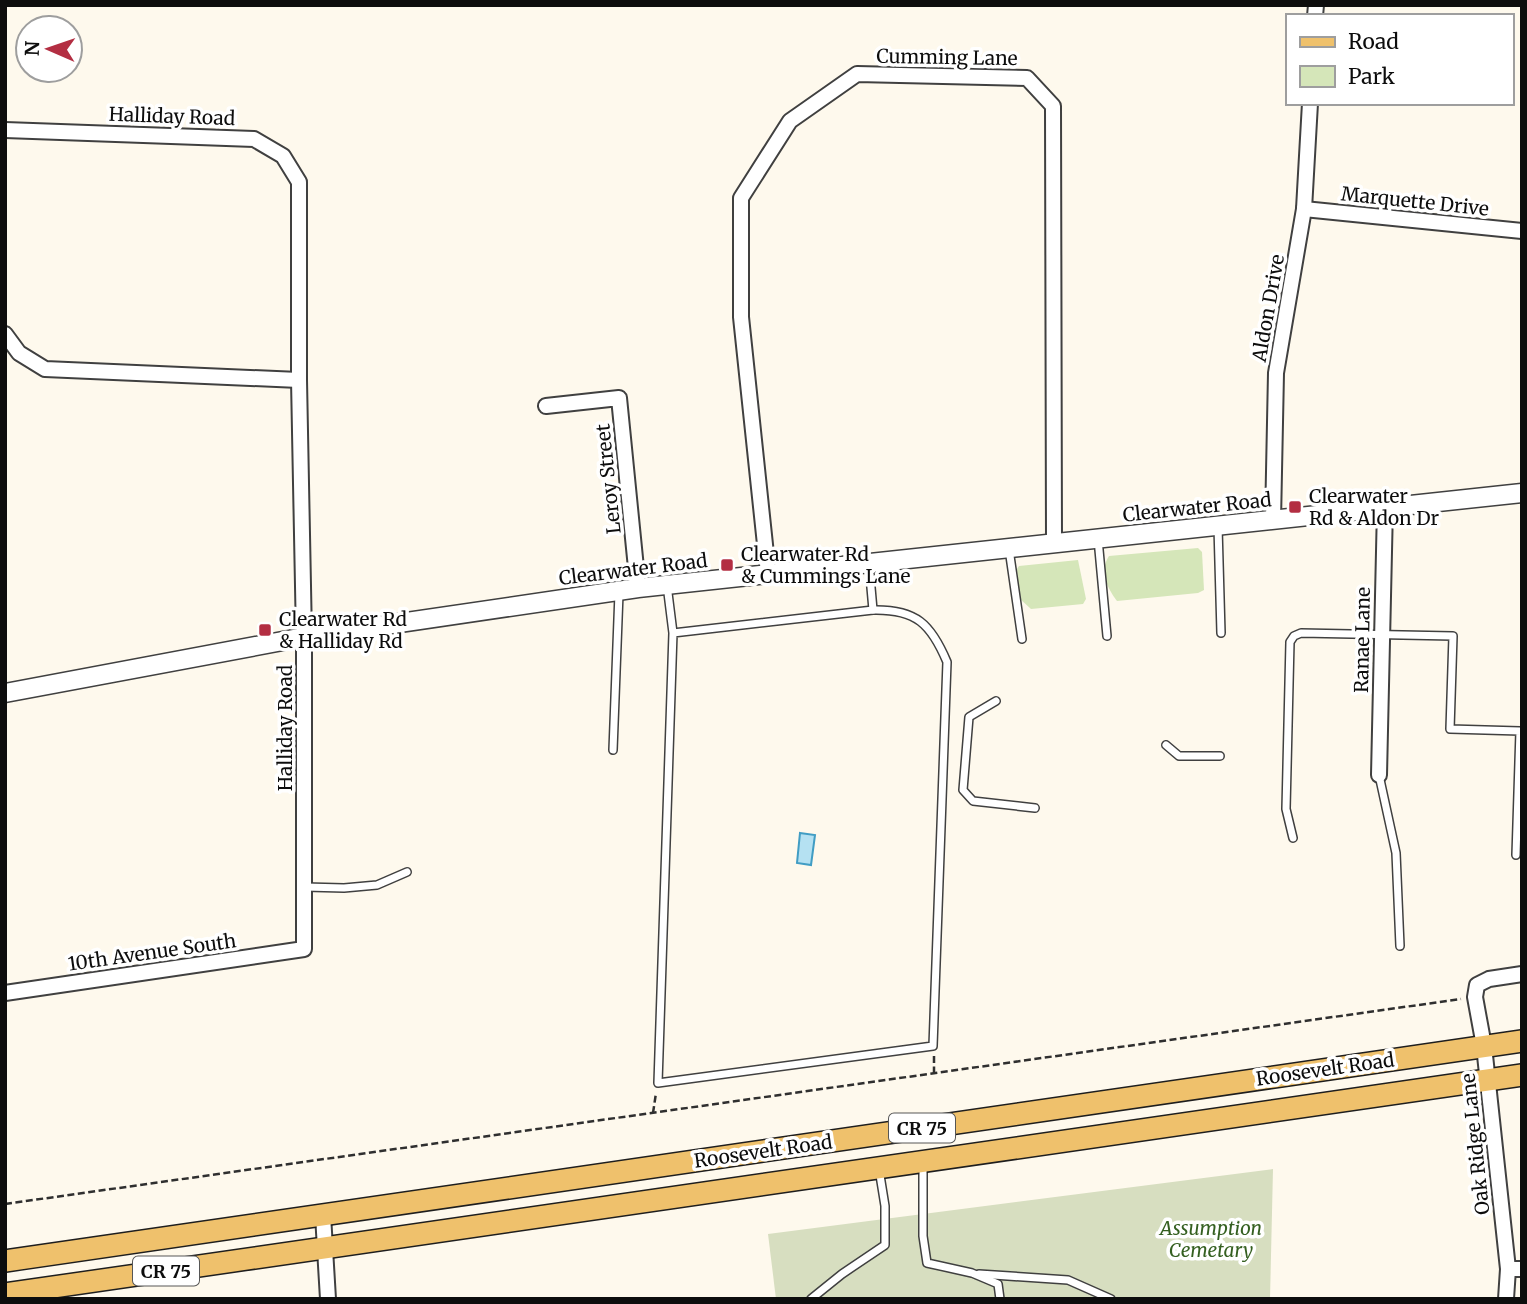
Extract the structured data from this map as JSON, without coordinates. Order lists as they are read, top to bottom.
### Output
{
  "streets": {
    "main road": ["Roosevelt Road", "CR 75"],
    "street": [
      "Cumming Lane",
      "Halliday Road",
      "Marquette Drive",
      "Aldon Drive",
      "Leroy Street",
      "Clearwater Road",
      "Ranae Lane",
      "10th Avenue South",
      "Oak Ridge Lane"
    ]
  },
  "crossings": [
    ["Cumming Lane", "Clearwater Road"],
    ["Halliday Road", "Clearwater Road"],
    ["Halliday Road", "10th Avenue South"],
    ["Marquette Drive", "Aldon Drive"],
    ["Aldon Drive", "Clearwater Road"],
    ["Leroy Street", "Clearwater Road"],
    ["Clearwater Road", "Ranae Lane"],
    ["Roosevelt Road", "Oak Ridge Lane"]
  ],
  "parks": ["Assumption Cemetary"],
  "places": {
    "transit": ["Clearwater Rd & Aldon Dr", "Clearwater Rd & Cummings Lane", "Clearwater Rd & Halliday Rd"]
  },
  "legend": ["Road", "Park"],
  "north": "left"
}
